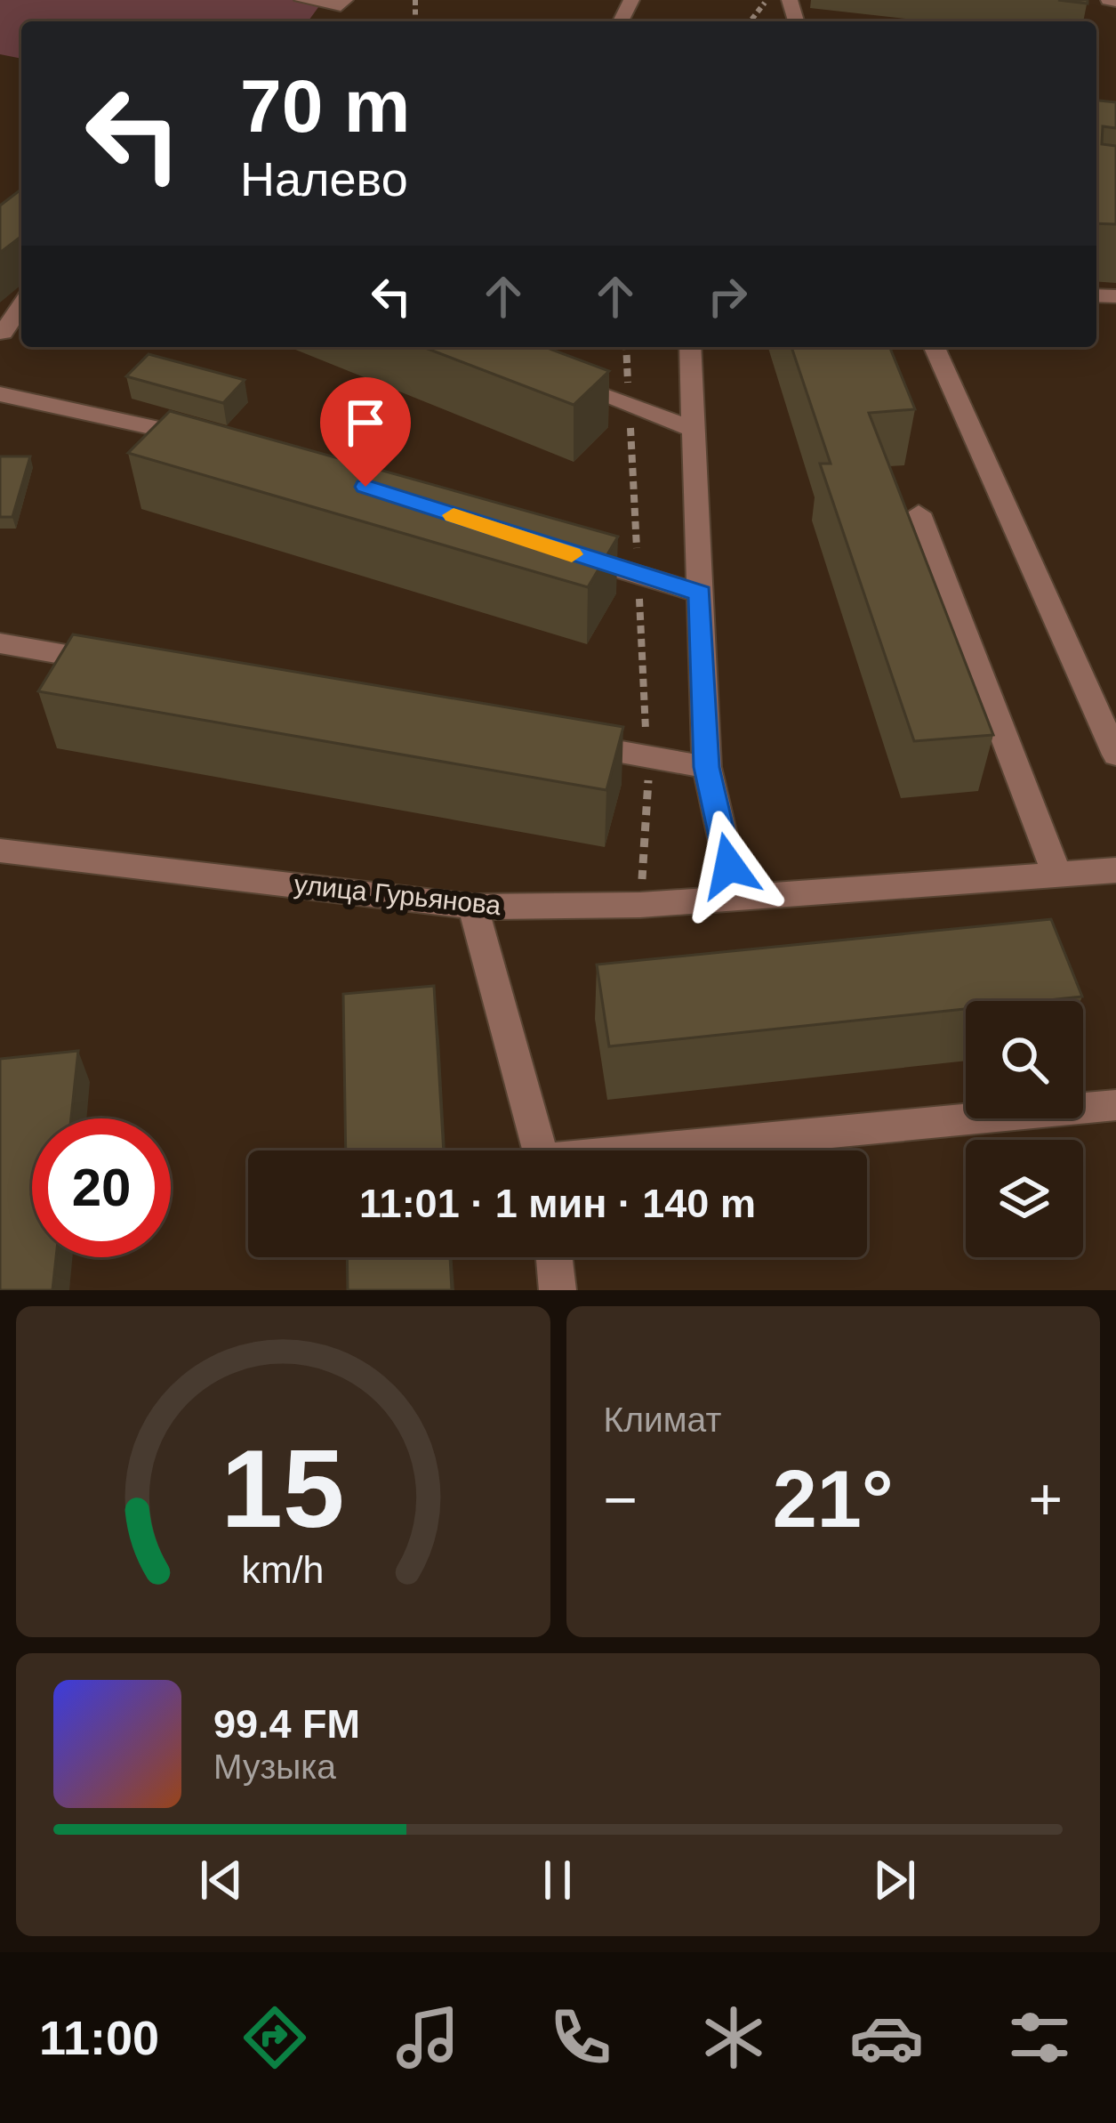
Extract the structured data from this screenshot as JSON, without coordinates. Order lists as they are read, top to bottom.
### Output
{
  "streets": {
    "street": ["улица Гурьянова"]
  },
  "page": {
    "turn": ["70 m", "Налево"],
    "limit": "20",
    "trip": "11:01 · 1 мин · 140 m",
    "tile": "Климат",
    "heat": ["−", "21°", "+"],
    "song": ["99.4 FM", "Музыка"],
    "tabs": "11:00",
    "gauge": ["15", "km/h"]
  }
}
